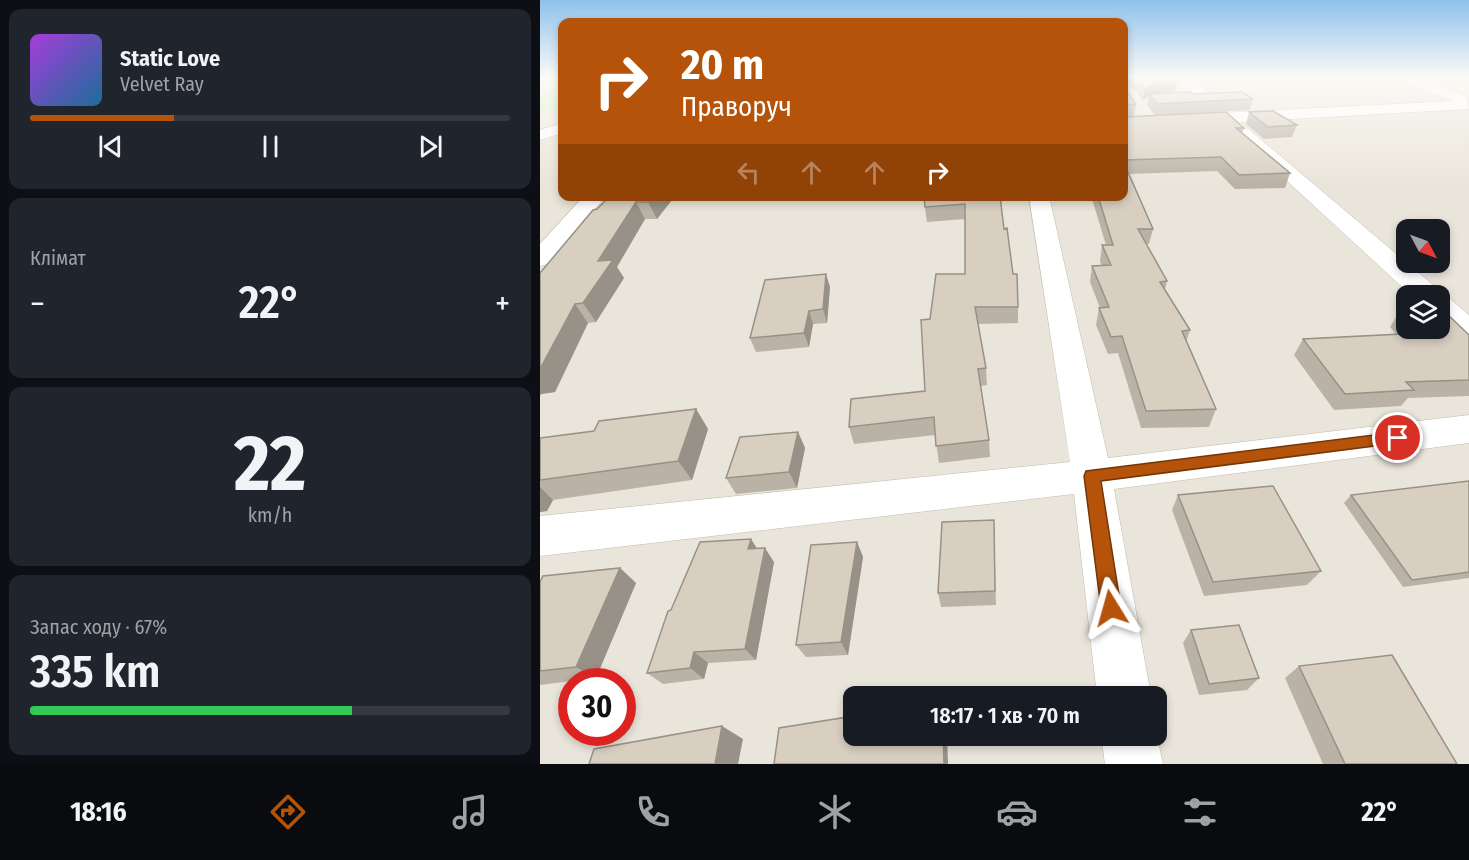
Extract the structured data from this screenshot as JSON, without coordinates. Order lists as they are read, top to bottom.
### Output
{
  "north": "bottom right",
  "page": {
    "turn": ["20 m", "Праворуч"],
    "song": ["Static Love", "Velvet Ray"],
    "tile": [
      "Клімат",
      ["22", "km/h"],
      ["Запас ходу · 67%", "335 km"]
    ],
    "heat": ["−", "22°", "+"],
    "limit": "30",
    "trip": "18:17 · 1 хв · 70 m",
    "tabs": ["18:16", "22°"]
  }
}
